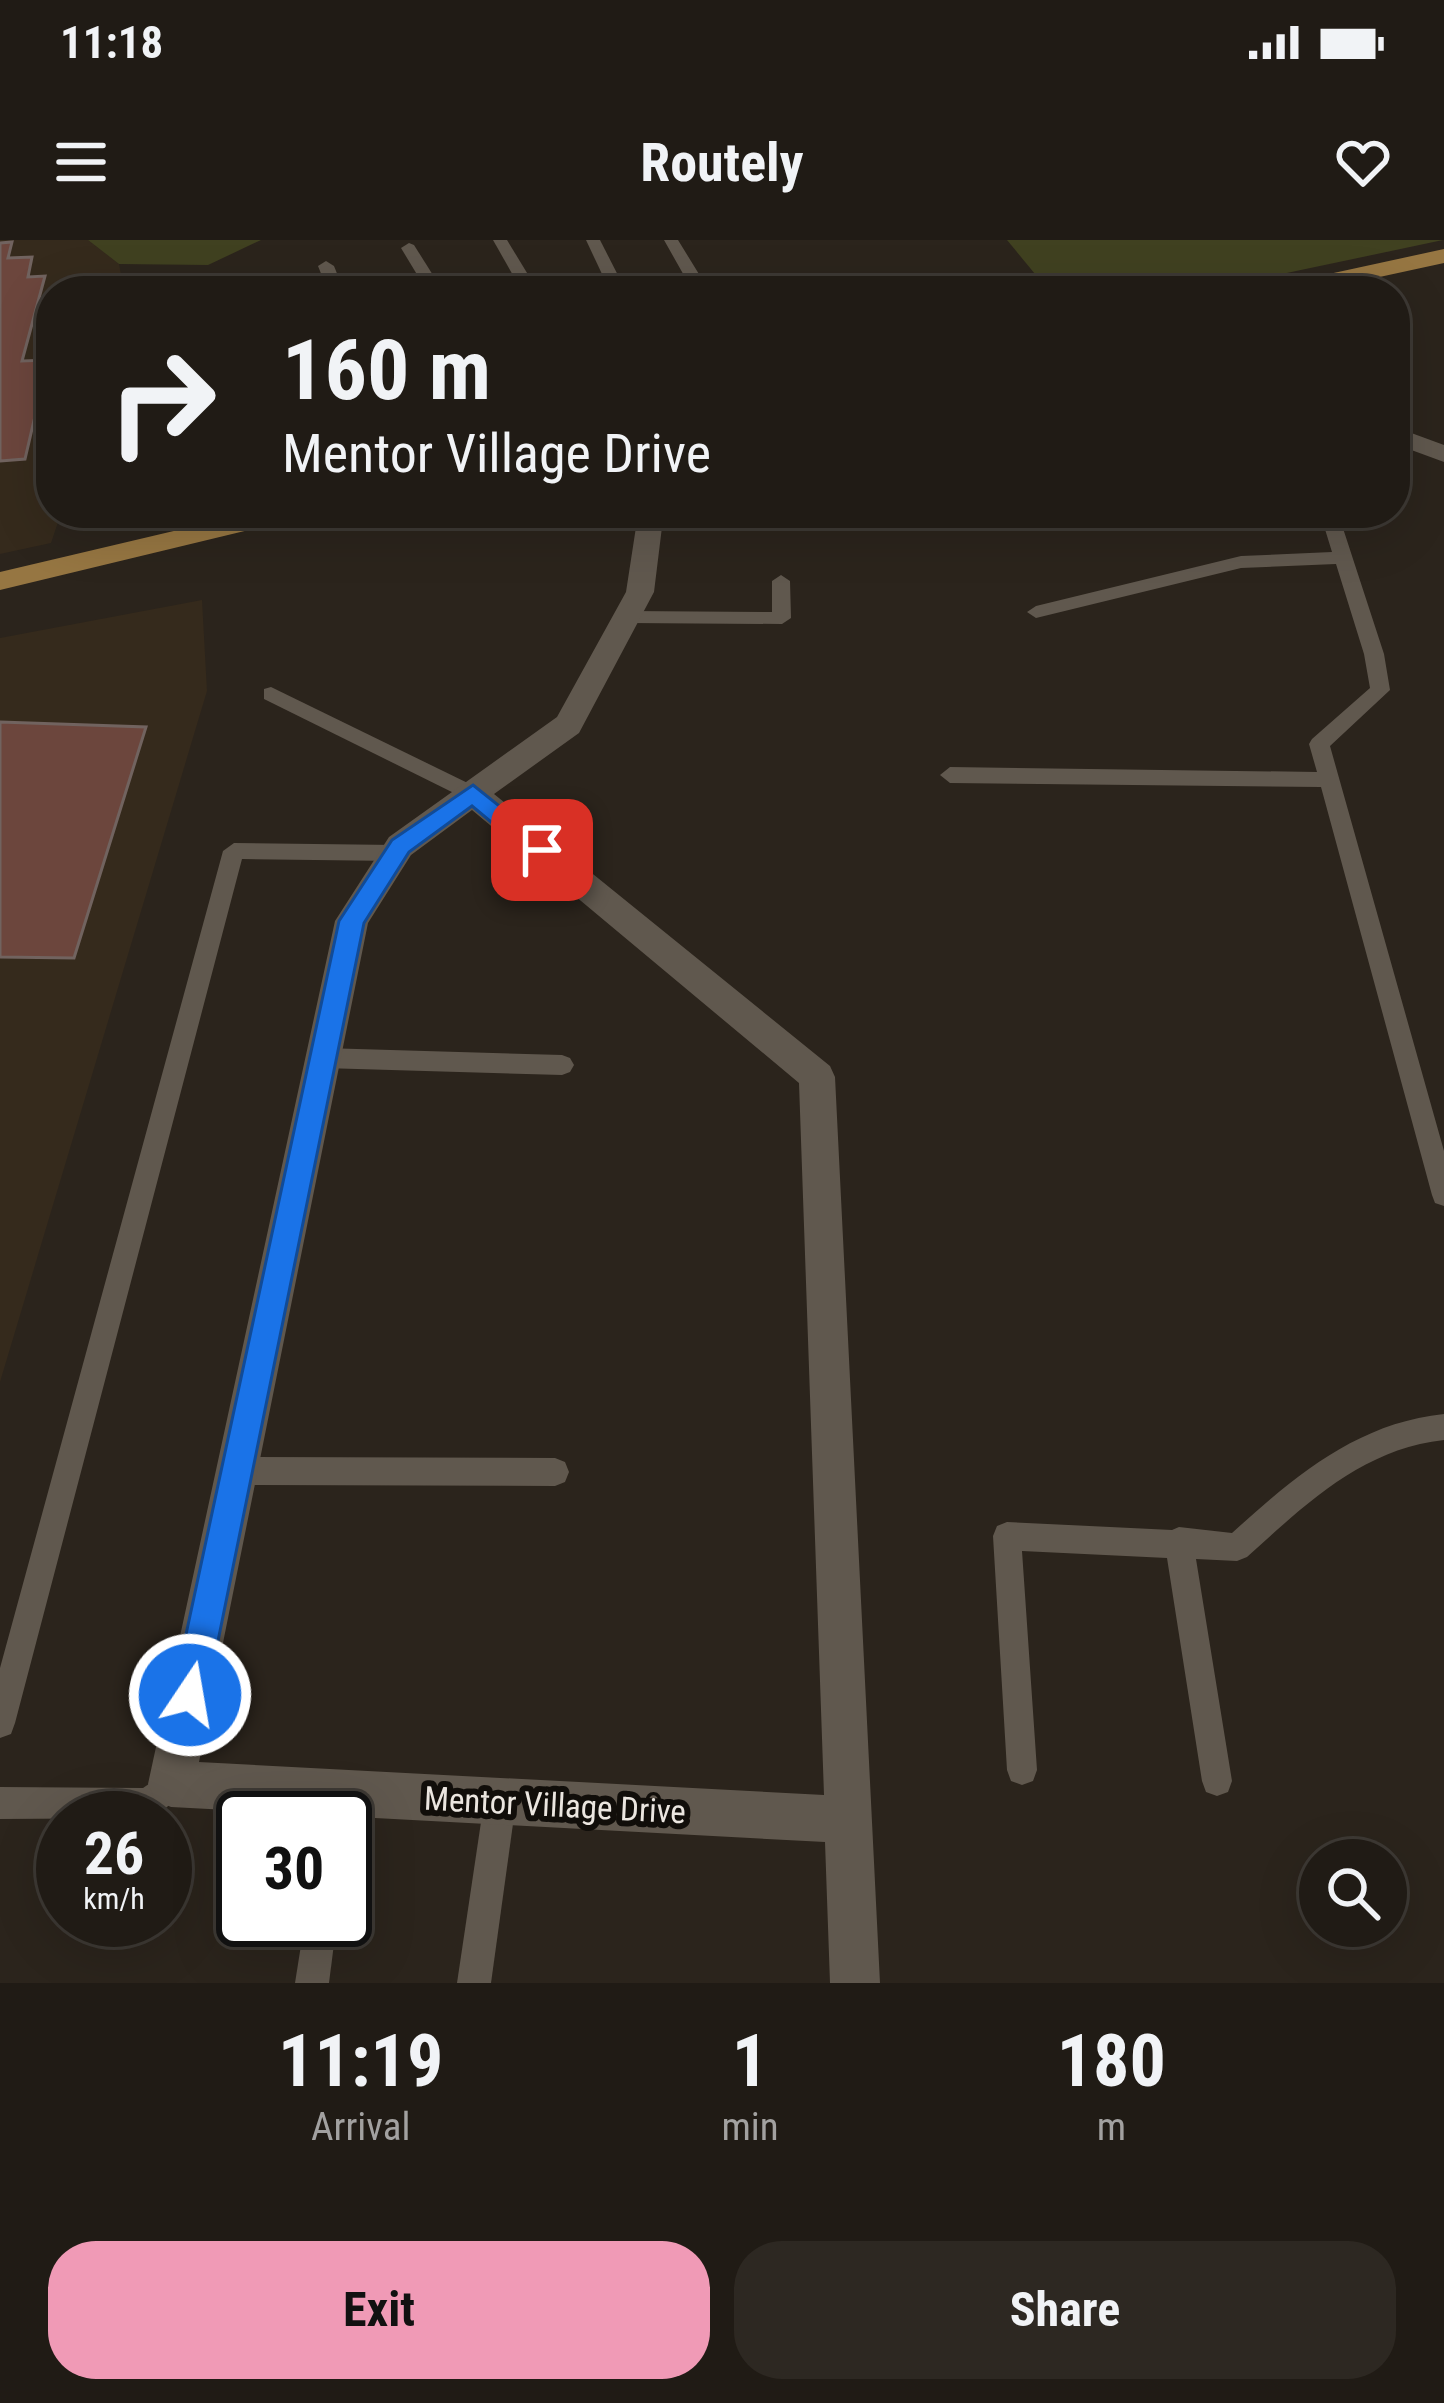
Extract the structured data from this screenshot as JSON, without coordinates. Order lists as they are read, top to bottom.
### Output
{
  "streets": {
    "street": ["Mentor Village Drive"]
  },
  "page": {
    "status": "11:18",
    "header": "Routely",
    "turn": ["160 m", "Mentor Village Drive"],
    "speed": "26 km/h",
    "limit": "30",
    "eta": [
      "11:19",
      "Arrival",
      "1",
      "min",
      "180",
      "m"
    ],
    "buttons": ["Exit", "Share"]
  }
}
